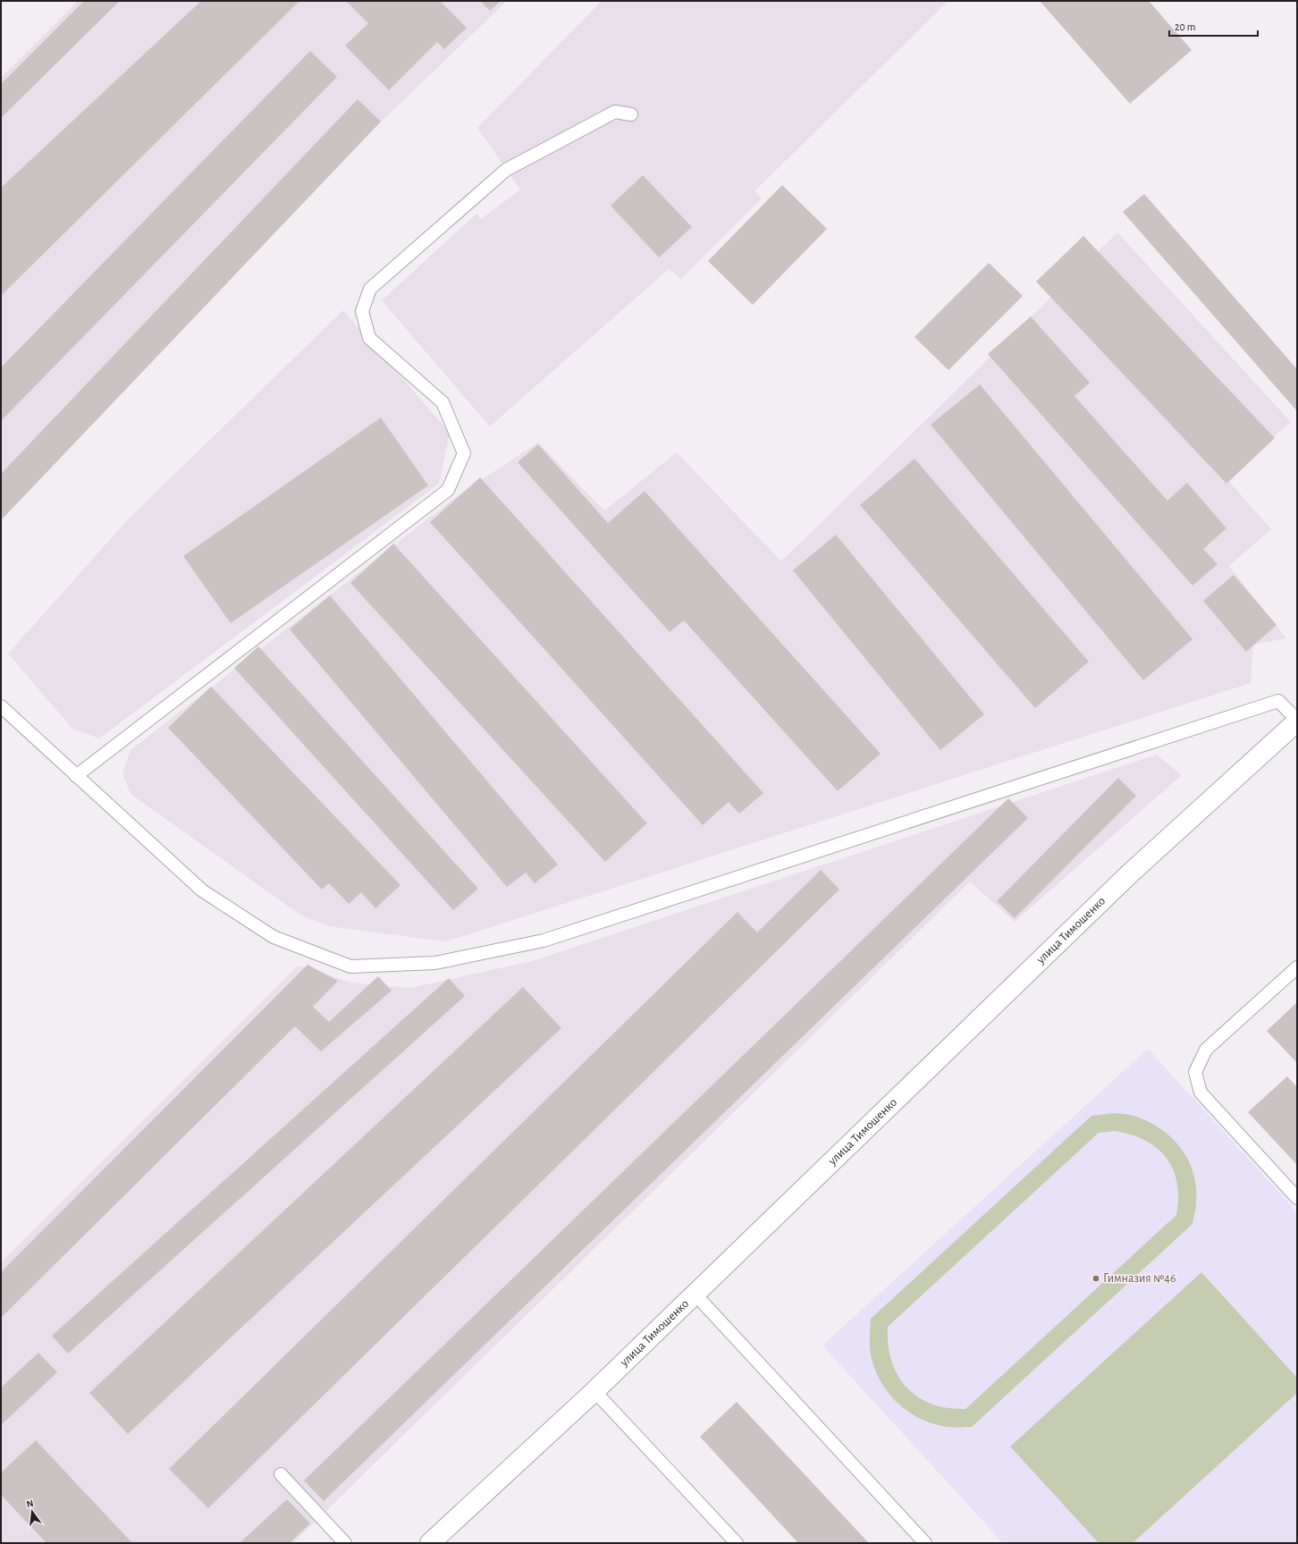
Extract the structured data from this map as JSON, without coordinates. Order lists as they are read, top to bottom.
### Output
{
  "streets": {
    "street": ["улица Тимошенко"]
  },
  "places": ["Гимназия №46"],
  "scale_bar": "20 m",
  "north": "top"
}
